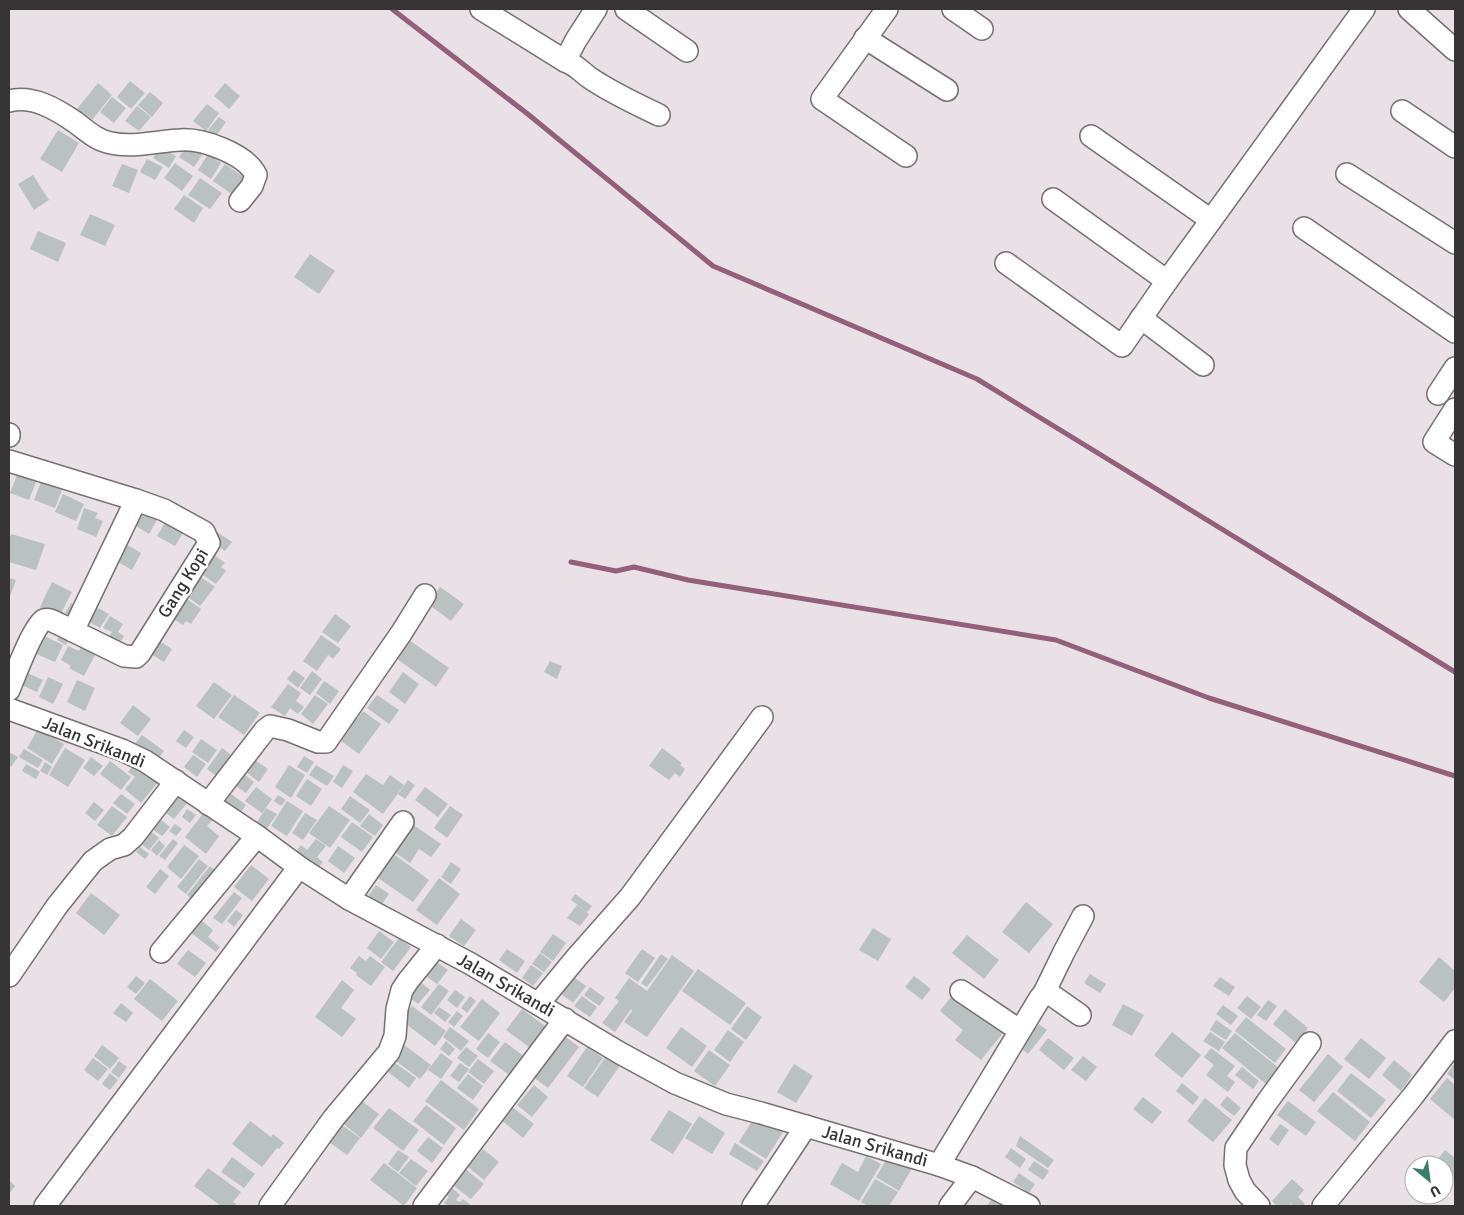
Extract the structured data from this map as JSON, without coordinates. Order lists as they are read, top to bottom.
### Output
{
  "streets": {
    "street": ["Gang Kopi", "Jalan Srikandi"]
  },
  "north": "bottom right"
}
